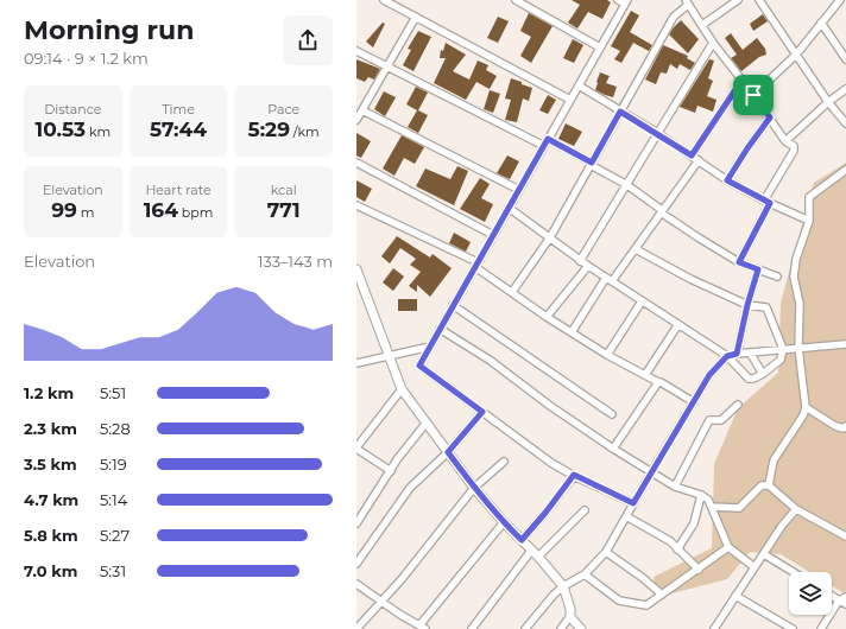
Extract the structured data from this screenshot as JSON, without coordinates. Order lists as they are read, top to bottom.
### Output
{
  "page": {
    "heading": ["Morning run", "09:14 · 9 × 1.2 km"],
    "stats": [
      ["Distance", "10.53 km"],
      ["Time", "57:44"],
      ["Pace", "5:29 /km"],
      ["Elevation", "99 m"],
      ["Heart rate", "164 bpm"],
      ["kcal", "771"]
    ],
    "chart": ["Elevation", "133–143 m"],
    "list": [
      {
        "name": "1.2 km",
        "note": "5:51"
      },
      {
        "name": "2.3 km",
        "note": "5:28"
      },
      {
        "name": "3.5 km",
        "note": "5:19"
      },
      {
        "name": "4.7 km",
        "note": "5:14"
      },
      {
        "name": "5.8 km",
        "note": "5:27"
      },
      {
        "name": "7.0 km",
        "note": "5:31"
      }
    ]
  }
}
